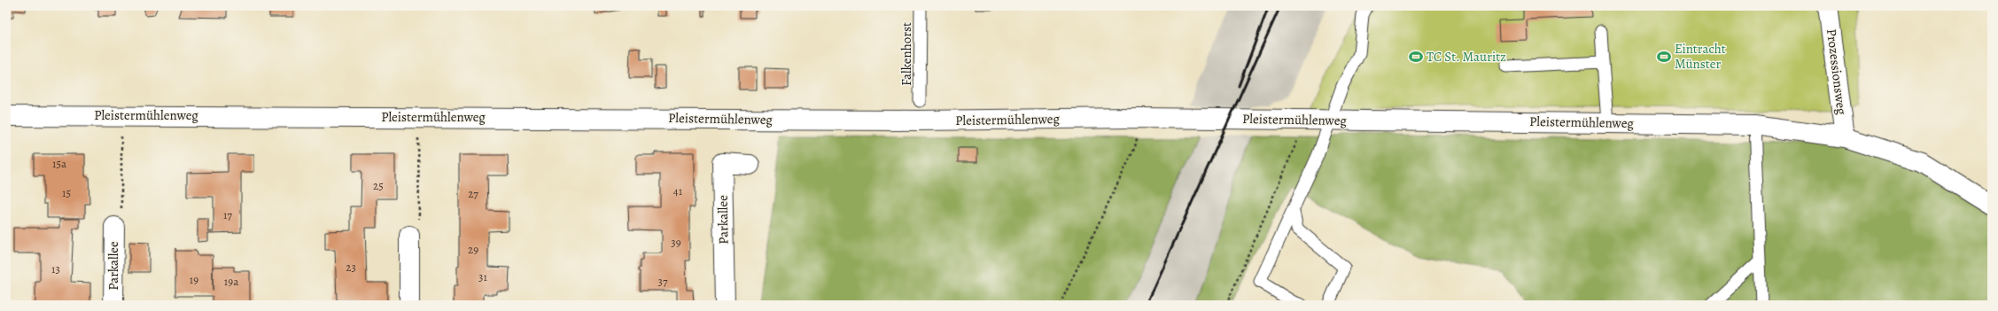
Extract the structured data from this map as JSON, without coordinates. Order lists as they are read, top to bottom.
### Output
{
  "streets": {
    "street": ["Prozessionsweg", "Pleistermühlenweg", "Parkallee"],
    "lane": ["Falkenhorst"]
  },
  "crossings": [
    ["Prozessionsweg", "Pleistermühlenweg"]
  ],
  "places": {
    "sports": ["TC St. Mauritz", "Eintracht Münster"]
  },
  "house_numbers": [
    "15a",
    "25",
    "41",
    "15",
    "27",
    "17",
    "39",
    "29",
    "23",
    "13",
    "31",
    "19",
    "19a",
    "37"
  ]
}
